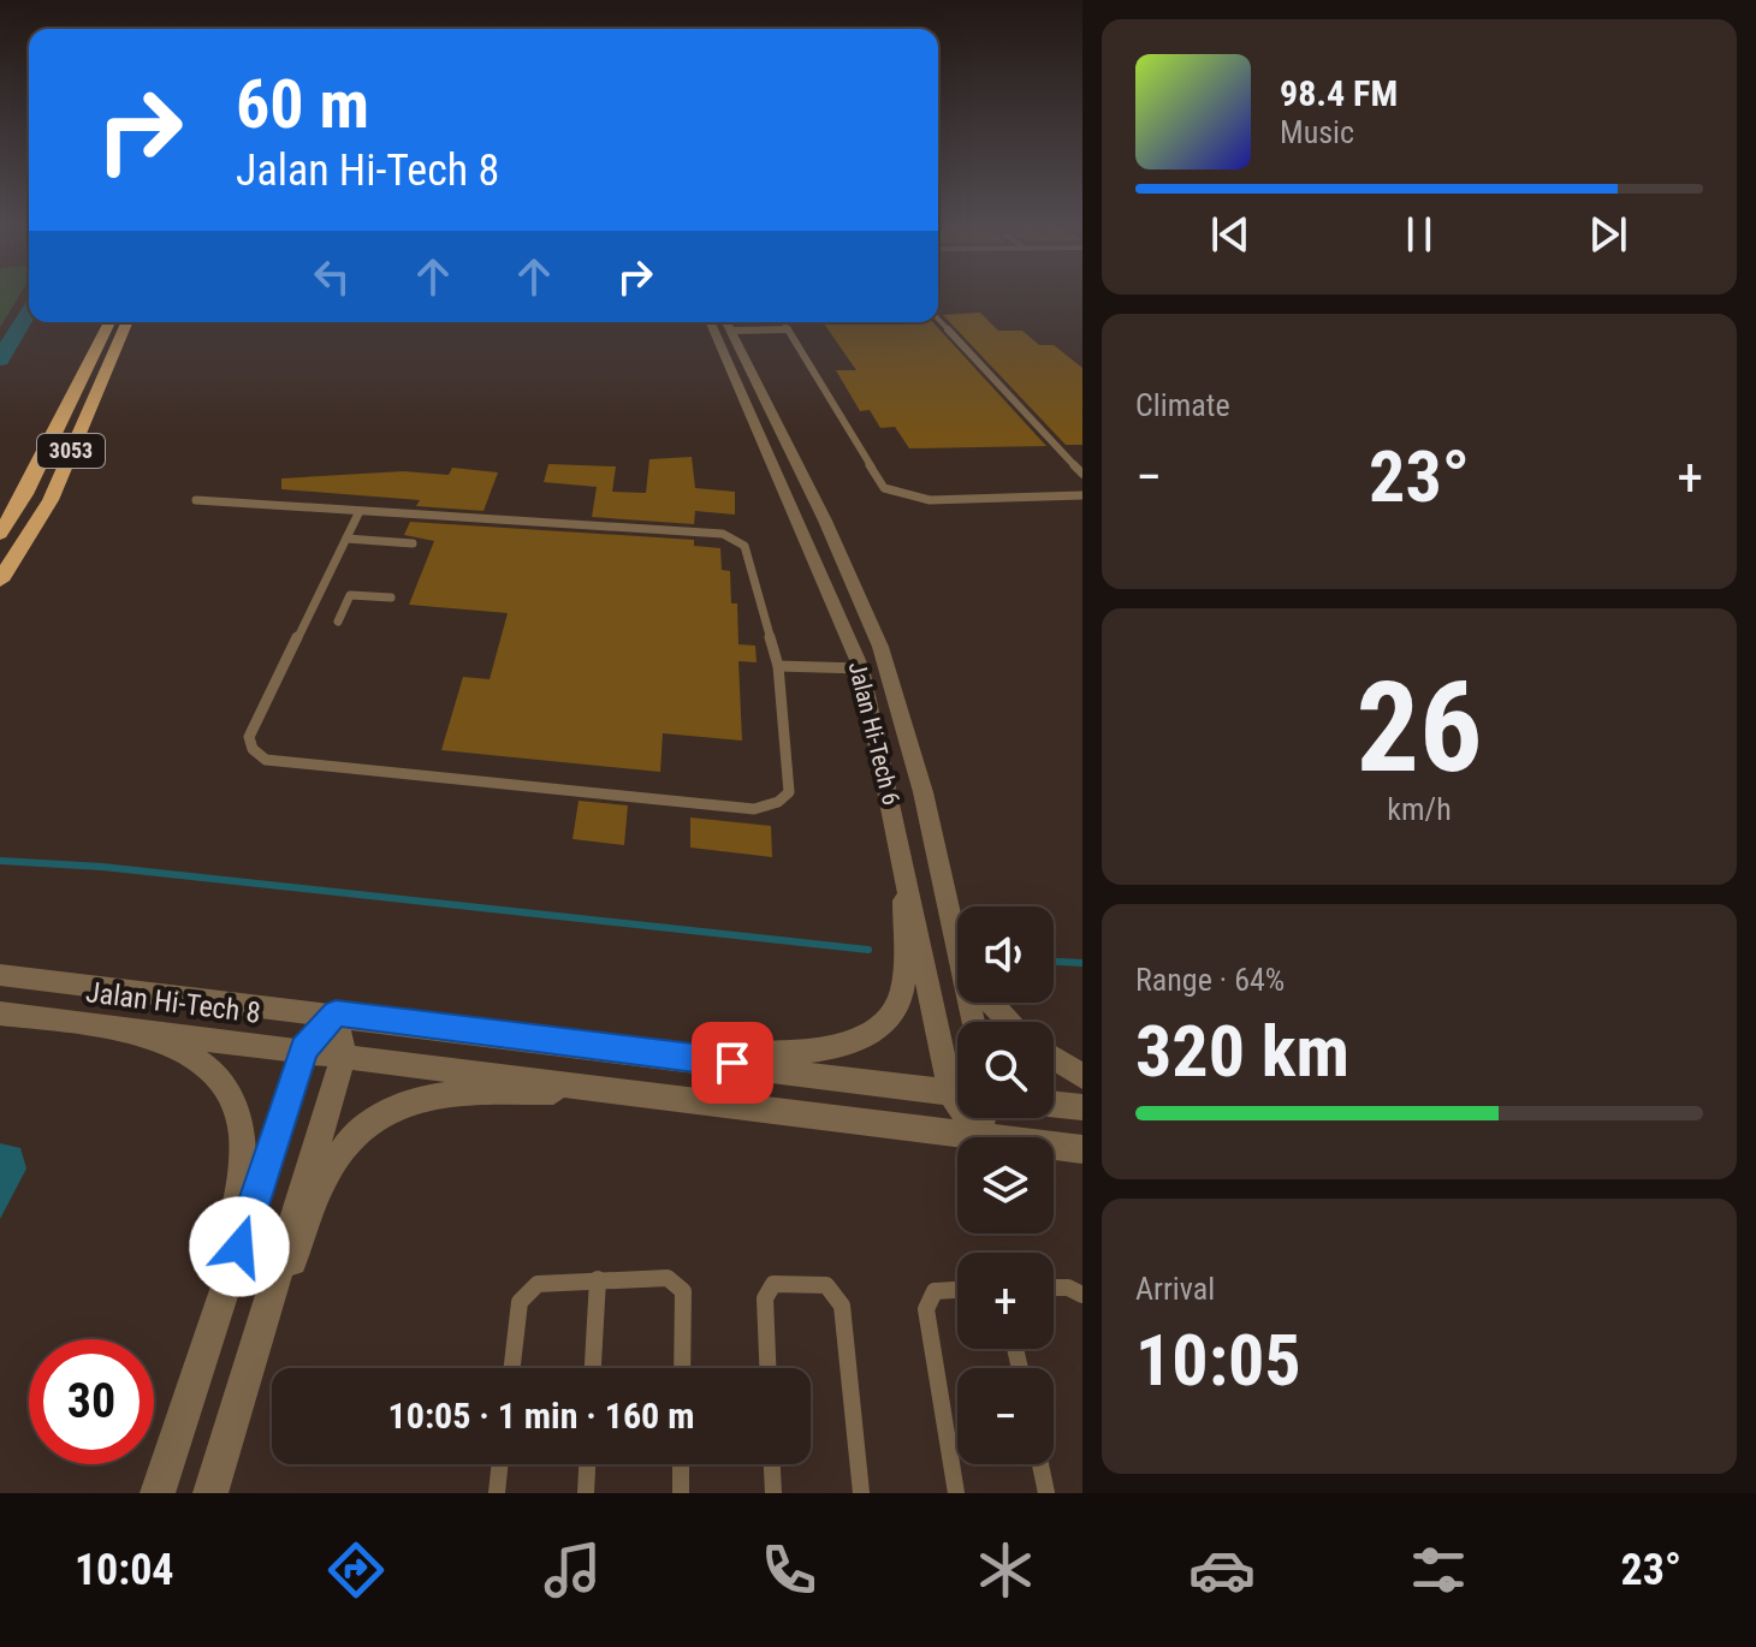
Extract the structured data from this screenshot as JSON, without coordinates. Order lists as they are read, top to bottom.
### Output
{
  "streets": {
    "main road": ["3053"],
    "street": ["Jalan Hi-Tech 6", "Jalan Hi-Tech 8"]
  },
  "crossings": [
    ["Jalan Hi-Tech 6", "Jalan Hi-Tech 8"]
  ],
  "page": {
    "turn": ["60 m", "Jalan Hi-Tech 8"],
    "song": ["98.4 FM", "Music"],
    "tile": [
      "Climate",
      ["26", "km/h"],
      ["Range · 64%", "320 km"],
      ["Arrival", "10:05"]
    ],
    "heat": ["−", "23°", "+"],
    "map_buttons": ["+", "−"],
    "limit": "30",
    "trip": "10:05 · 1 min · 160 m",
    "tabs": ["10:04", "23°"]
  }
}
